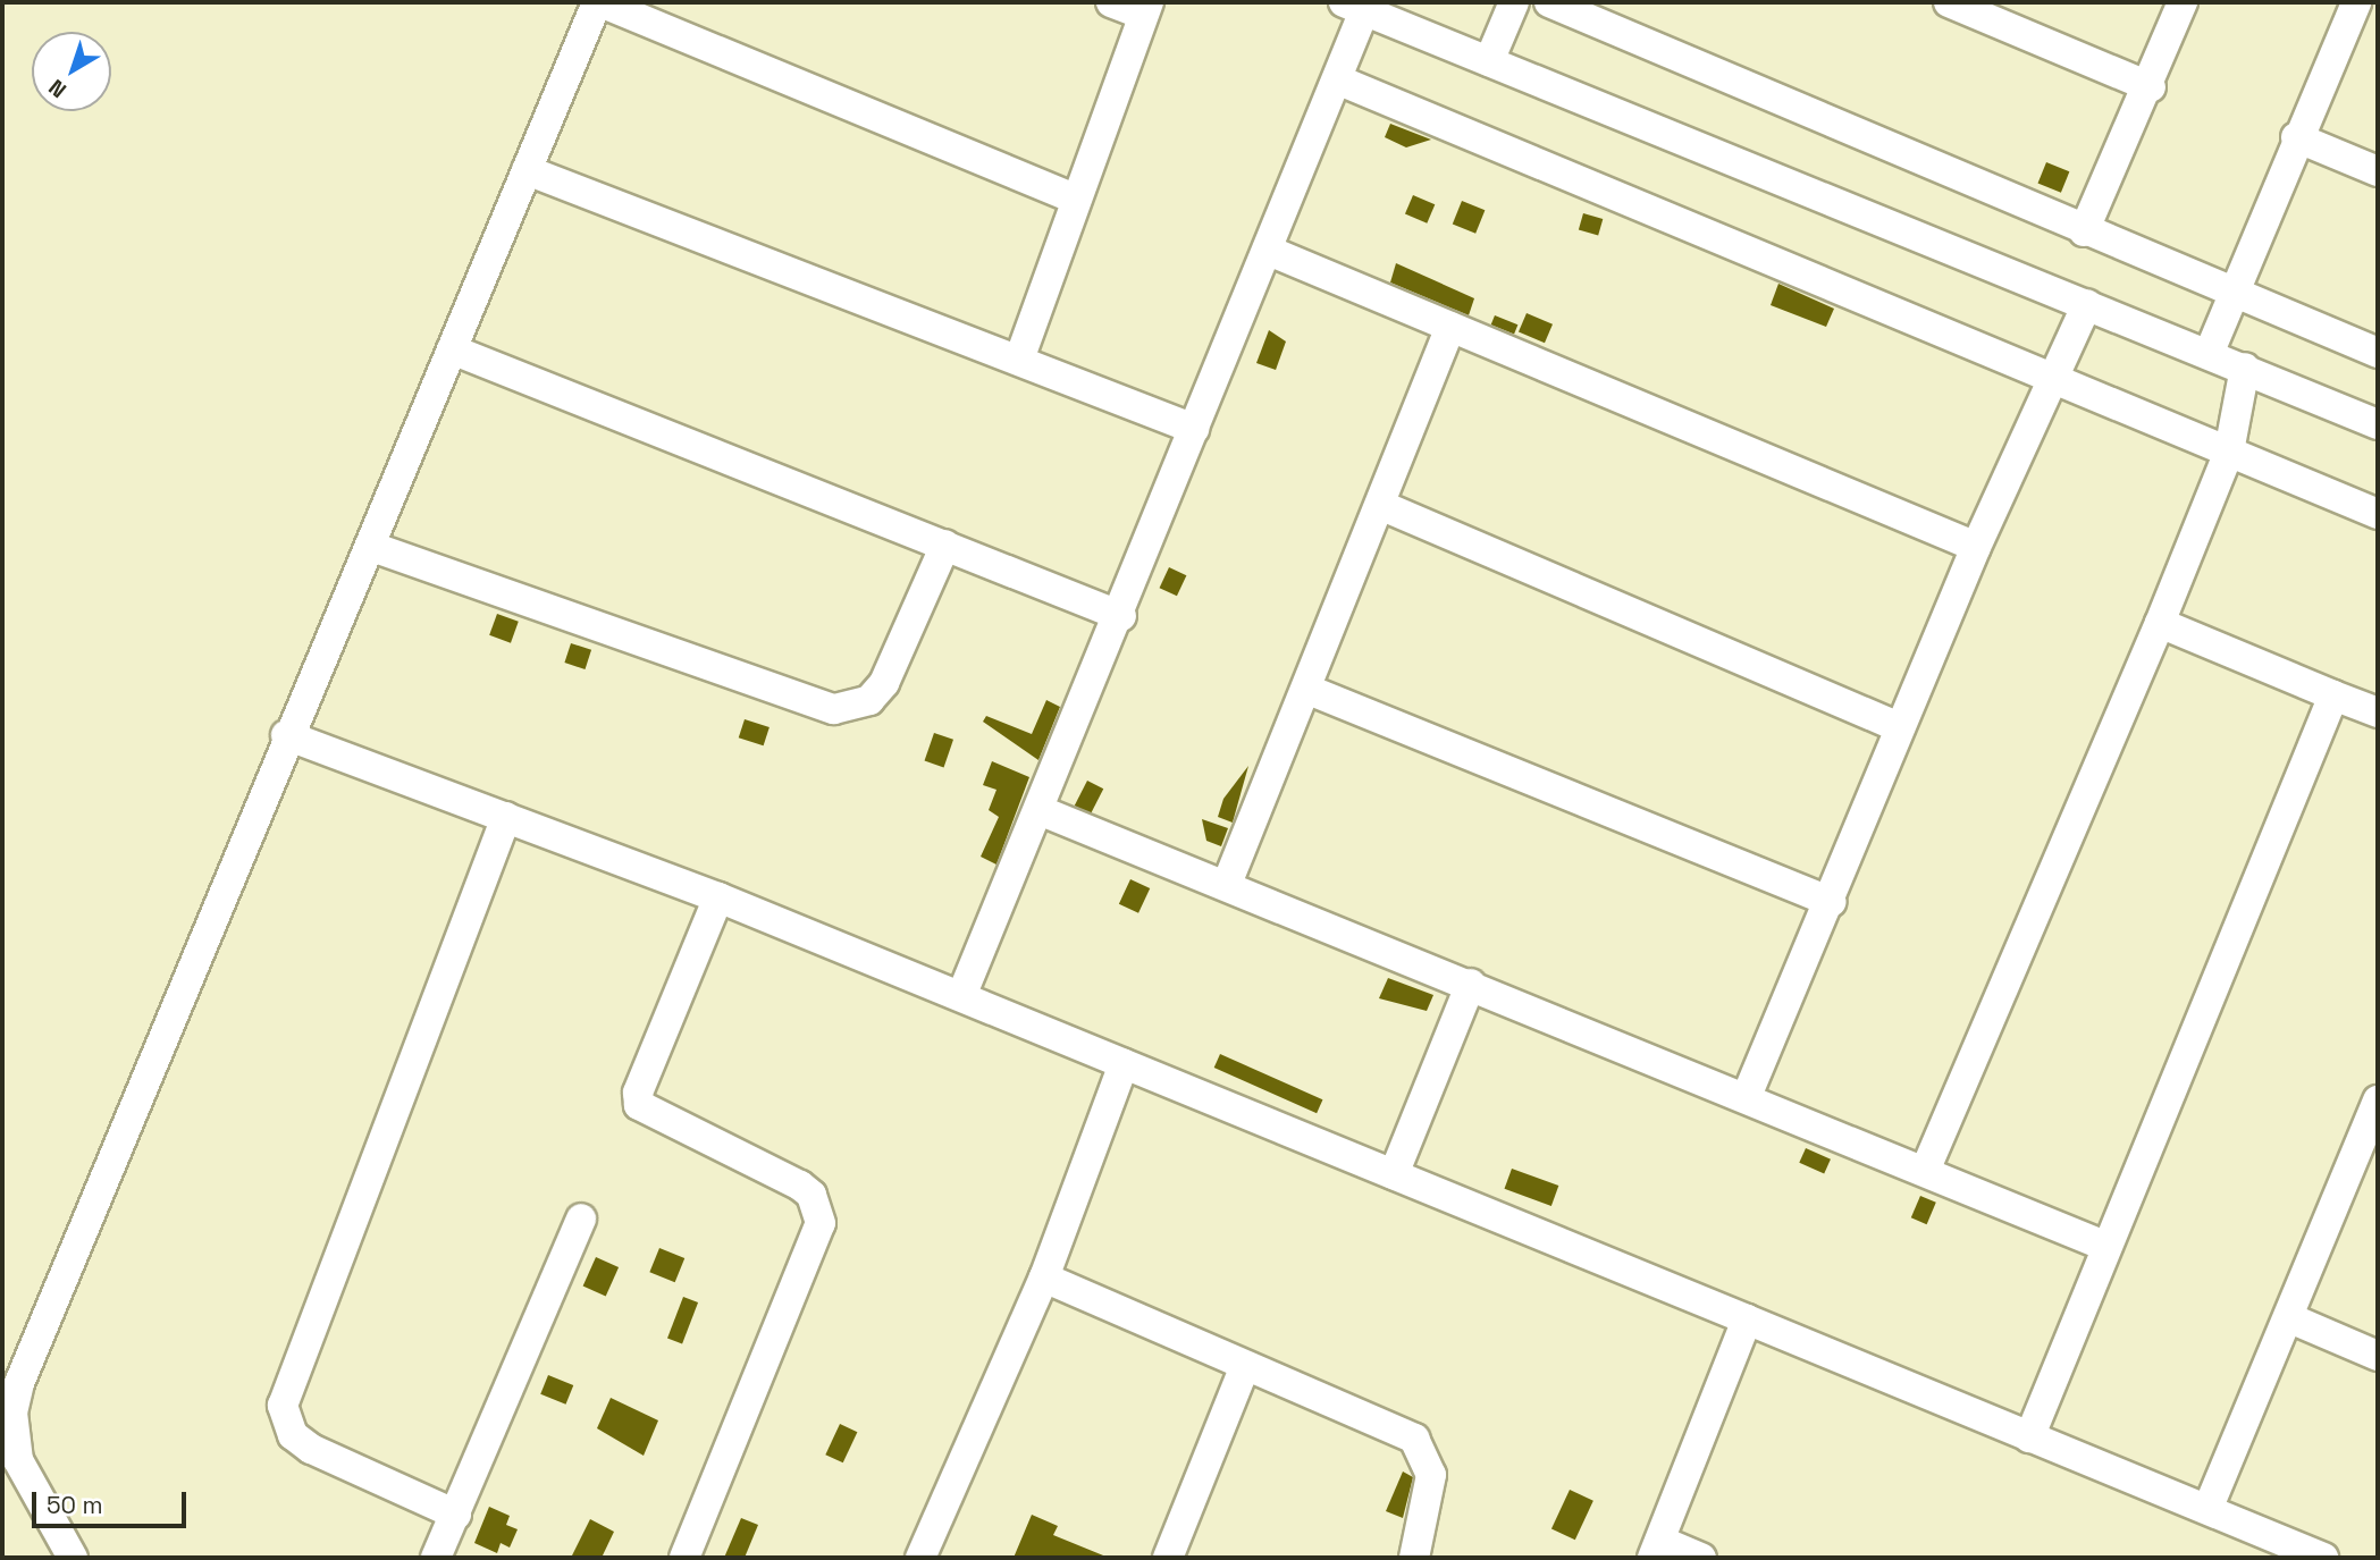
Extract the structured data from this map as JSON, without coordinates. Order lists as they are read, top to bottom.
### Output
{
  "scale_bar": "50 m",
  "north": "bottom left"
}
